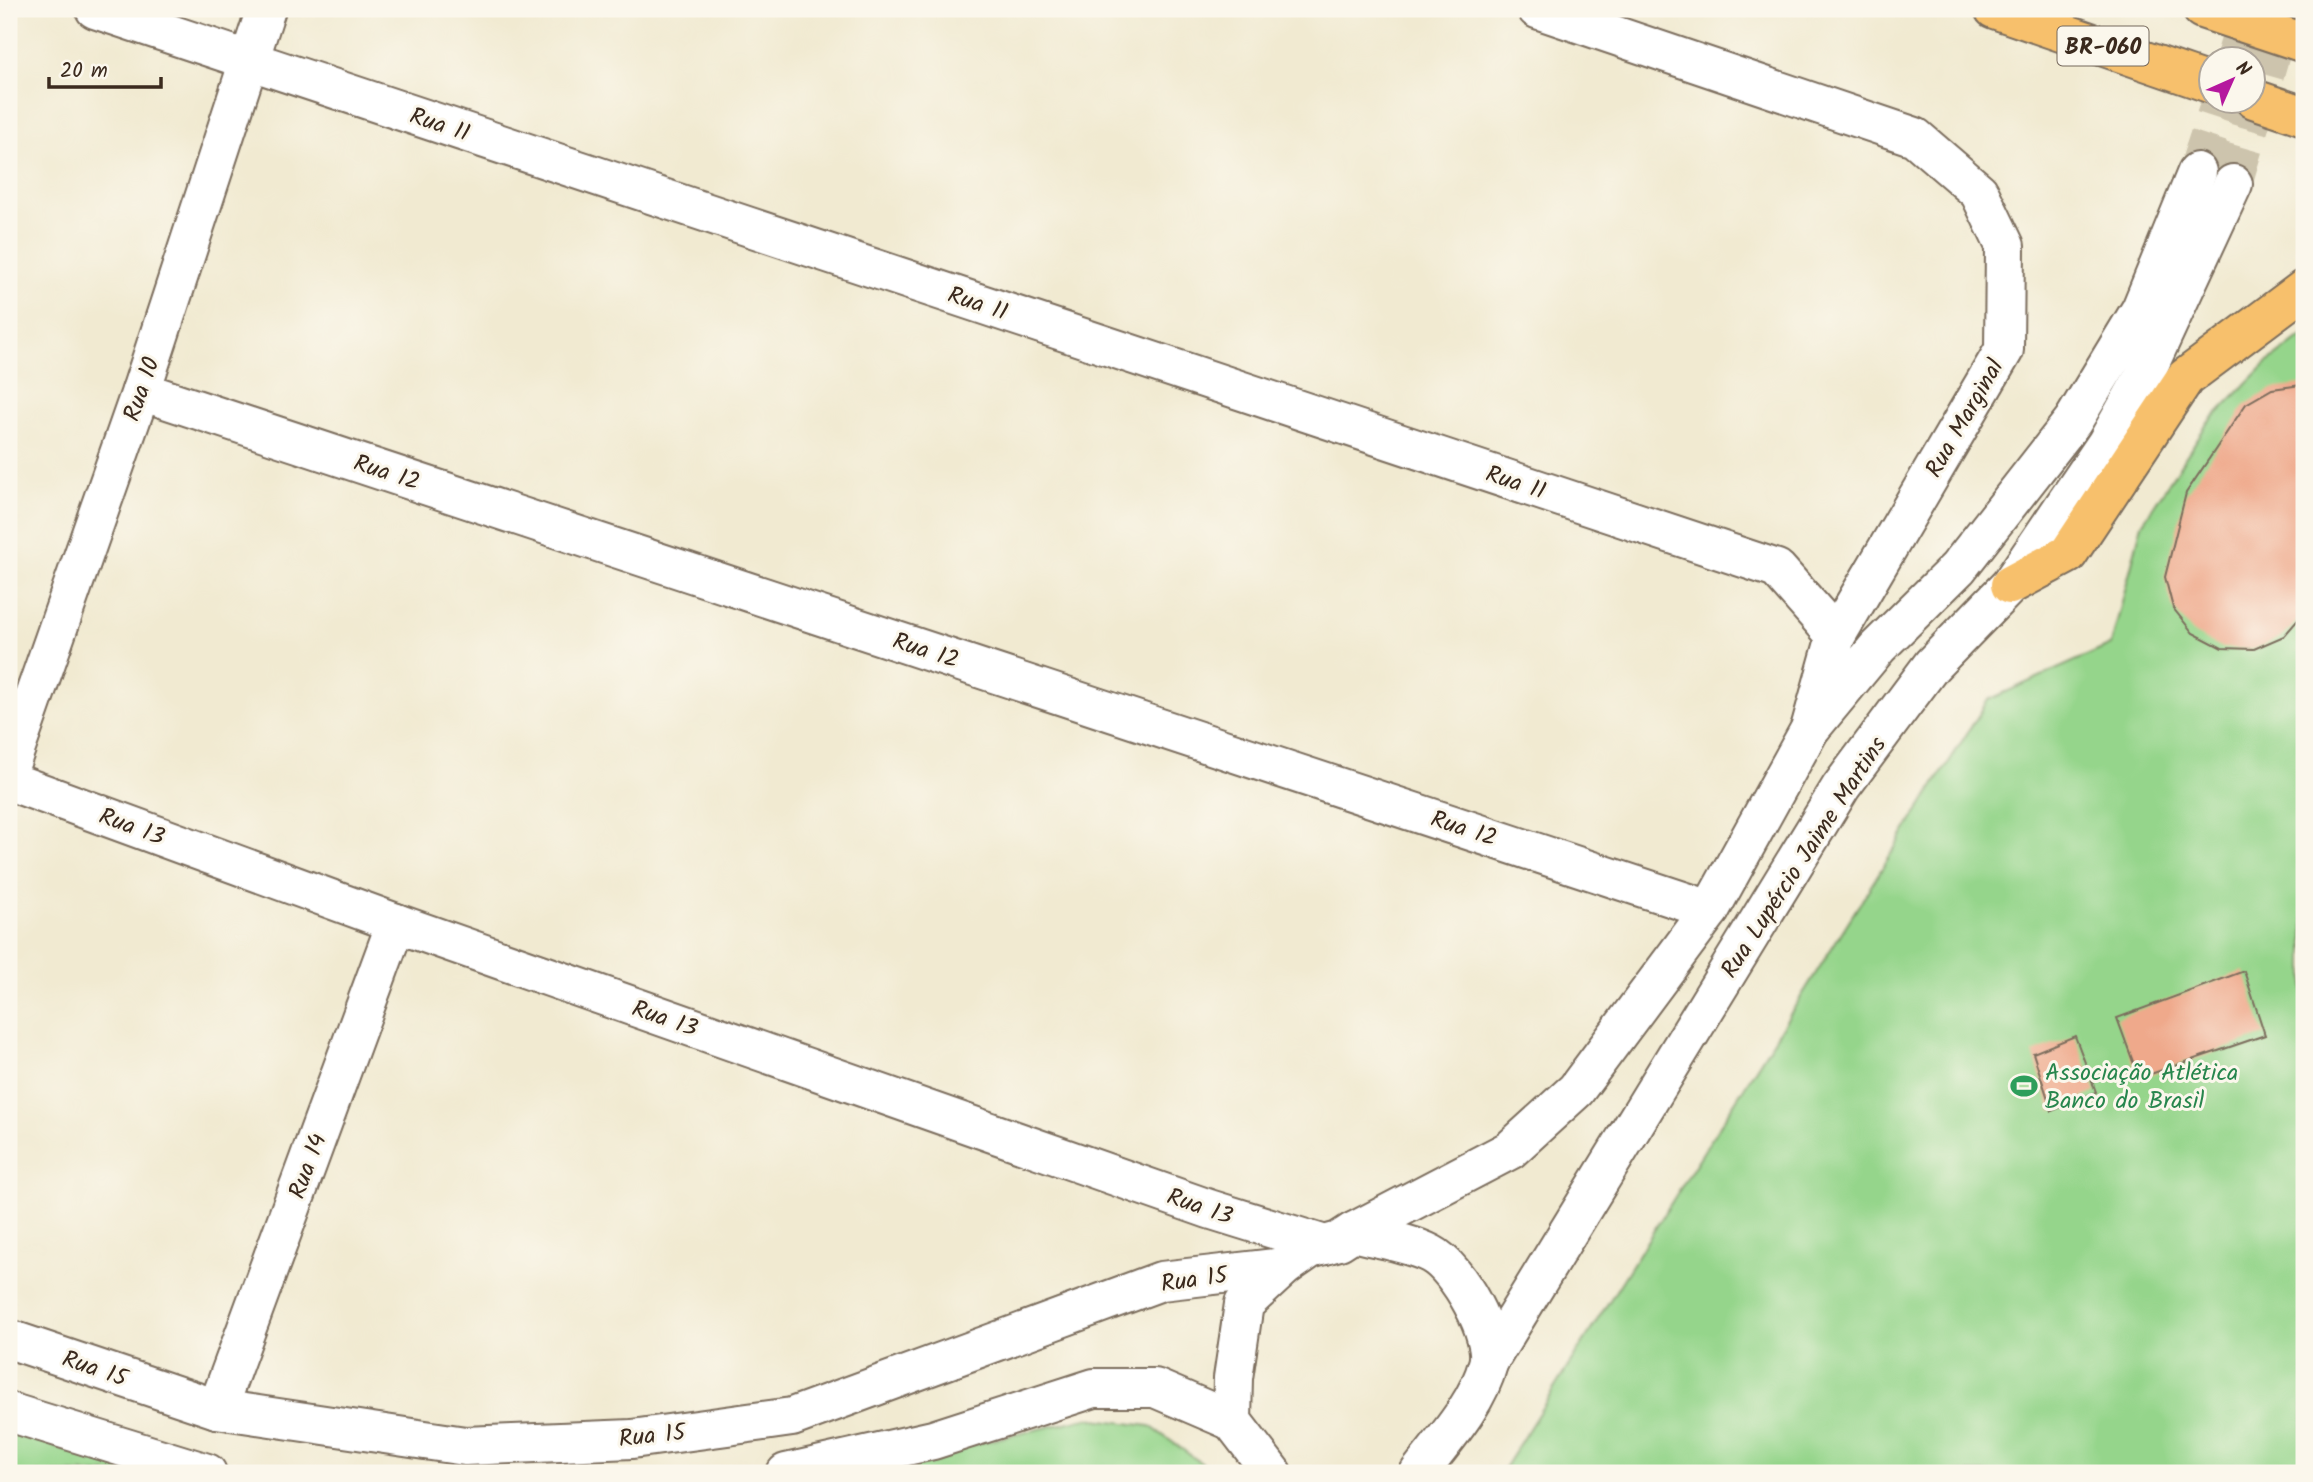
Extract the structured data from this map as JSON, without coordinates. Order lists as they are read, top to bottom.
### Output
{
  "streets": {
    "highway": ["BR-060"],
    "street": [
      "Rua 11",
      "Rua 10",
      "Rua Marginal",
      "Rua 12",
      "Rua 13",
      "Rua Lupércio Jaime Martins",
      "Rua 14",
      "Rua 15"
    ]
  },
  "crossings": [
    ["Rua 11", "Rua 10"],
    ["Rua 11", "Rua Marginal"],
    ["Rua 10", "Rua 12"],
    ["Rua Marginal", "Rua Lupércio Jaime Martins"],
    ["Rua 12", "Rua Lupércio Jaime Martins"],
    ["Rua 13", "Rua Lupércio Jaime Martins"],
    ["Rua 13", "Rua 14"],
    ["Rua Lupércio Jaime Martins", "Rua 15"],
    ["Rua 14", "Rua 15"]
  ],
  "places": {
    "sports": ["Associação Atlética Banco do Brasil"]
  },
  "scale_bar": "20 m",
  "north": "top right"
}
